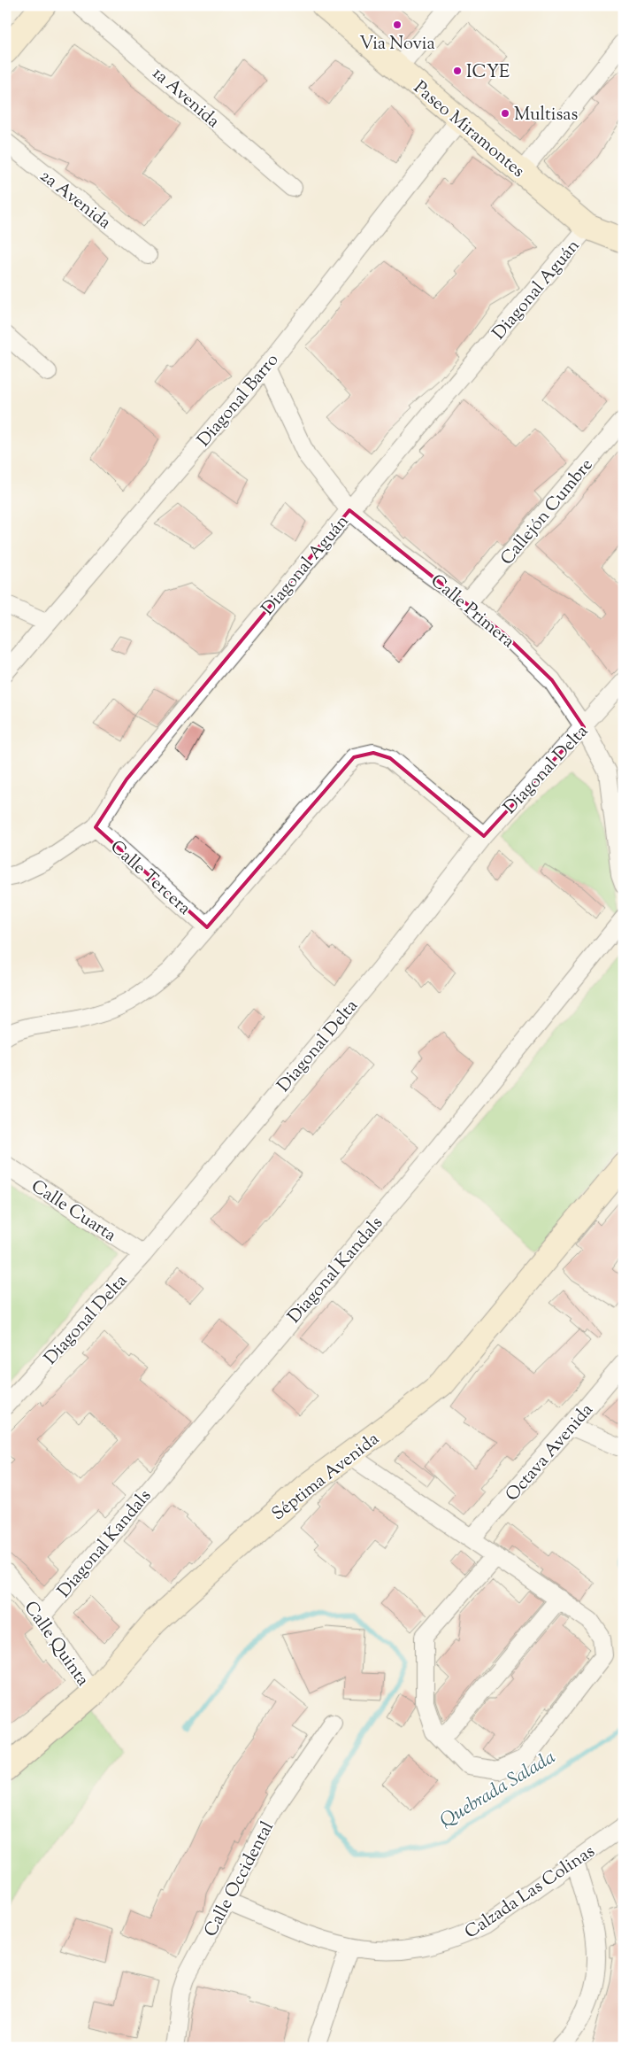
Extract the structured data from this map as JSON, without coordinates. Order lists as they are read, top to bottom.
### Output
{
  "streets": {
    "street": [
      "1a Avenida",
      "Paseo Miramontes",
      "2a Avenida",
      "Diagonal Aguán",
      "Diagonal Barro",
      "Callejón Cumbre",
      "Calle Primera",
      "Diagonal Delta",
      "Calle Tercera",
      "Calle Cuarta",
      "Diagonal Kandals",
      "Octava Avenida",
      "Séptima Avenida",
      "Calle Quinta",
      "Calle Occidental",
      "Calzada Las Colinas"
    ]
  },
  "crossings": [
    ["Paseo Miramontes", "Diagonal Aguán"],
    ["Paseo Miramontes", "Diagonal Barro"],
    ["Diagonal Aguán", "Calle Primera"],
    ["Diagonal Aguán", "Calle Tercera"],
    ["Diagonal Barro", "Calle Primera"],
    ["Callejón Cumbre", "Calle Primera"],
    ["Calle Primera", "Diagonal Delta"],
    ["Diagonal Delta", "Calle Cuarta"],
    ["Diagonal Kandals", "Calle Quinta"],
    ["Séptima Avenida", "Calle Quinta"],
    ["Calle Occidental", "Calzada Las Colinas"]
  ],
  "water": ["Quebrada Salada"],
  "places": ["Via Novia", "ICYE", "Multisas"]
}
